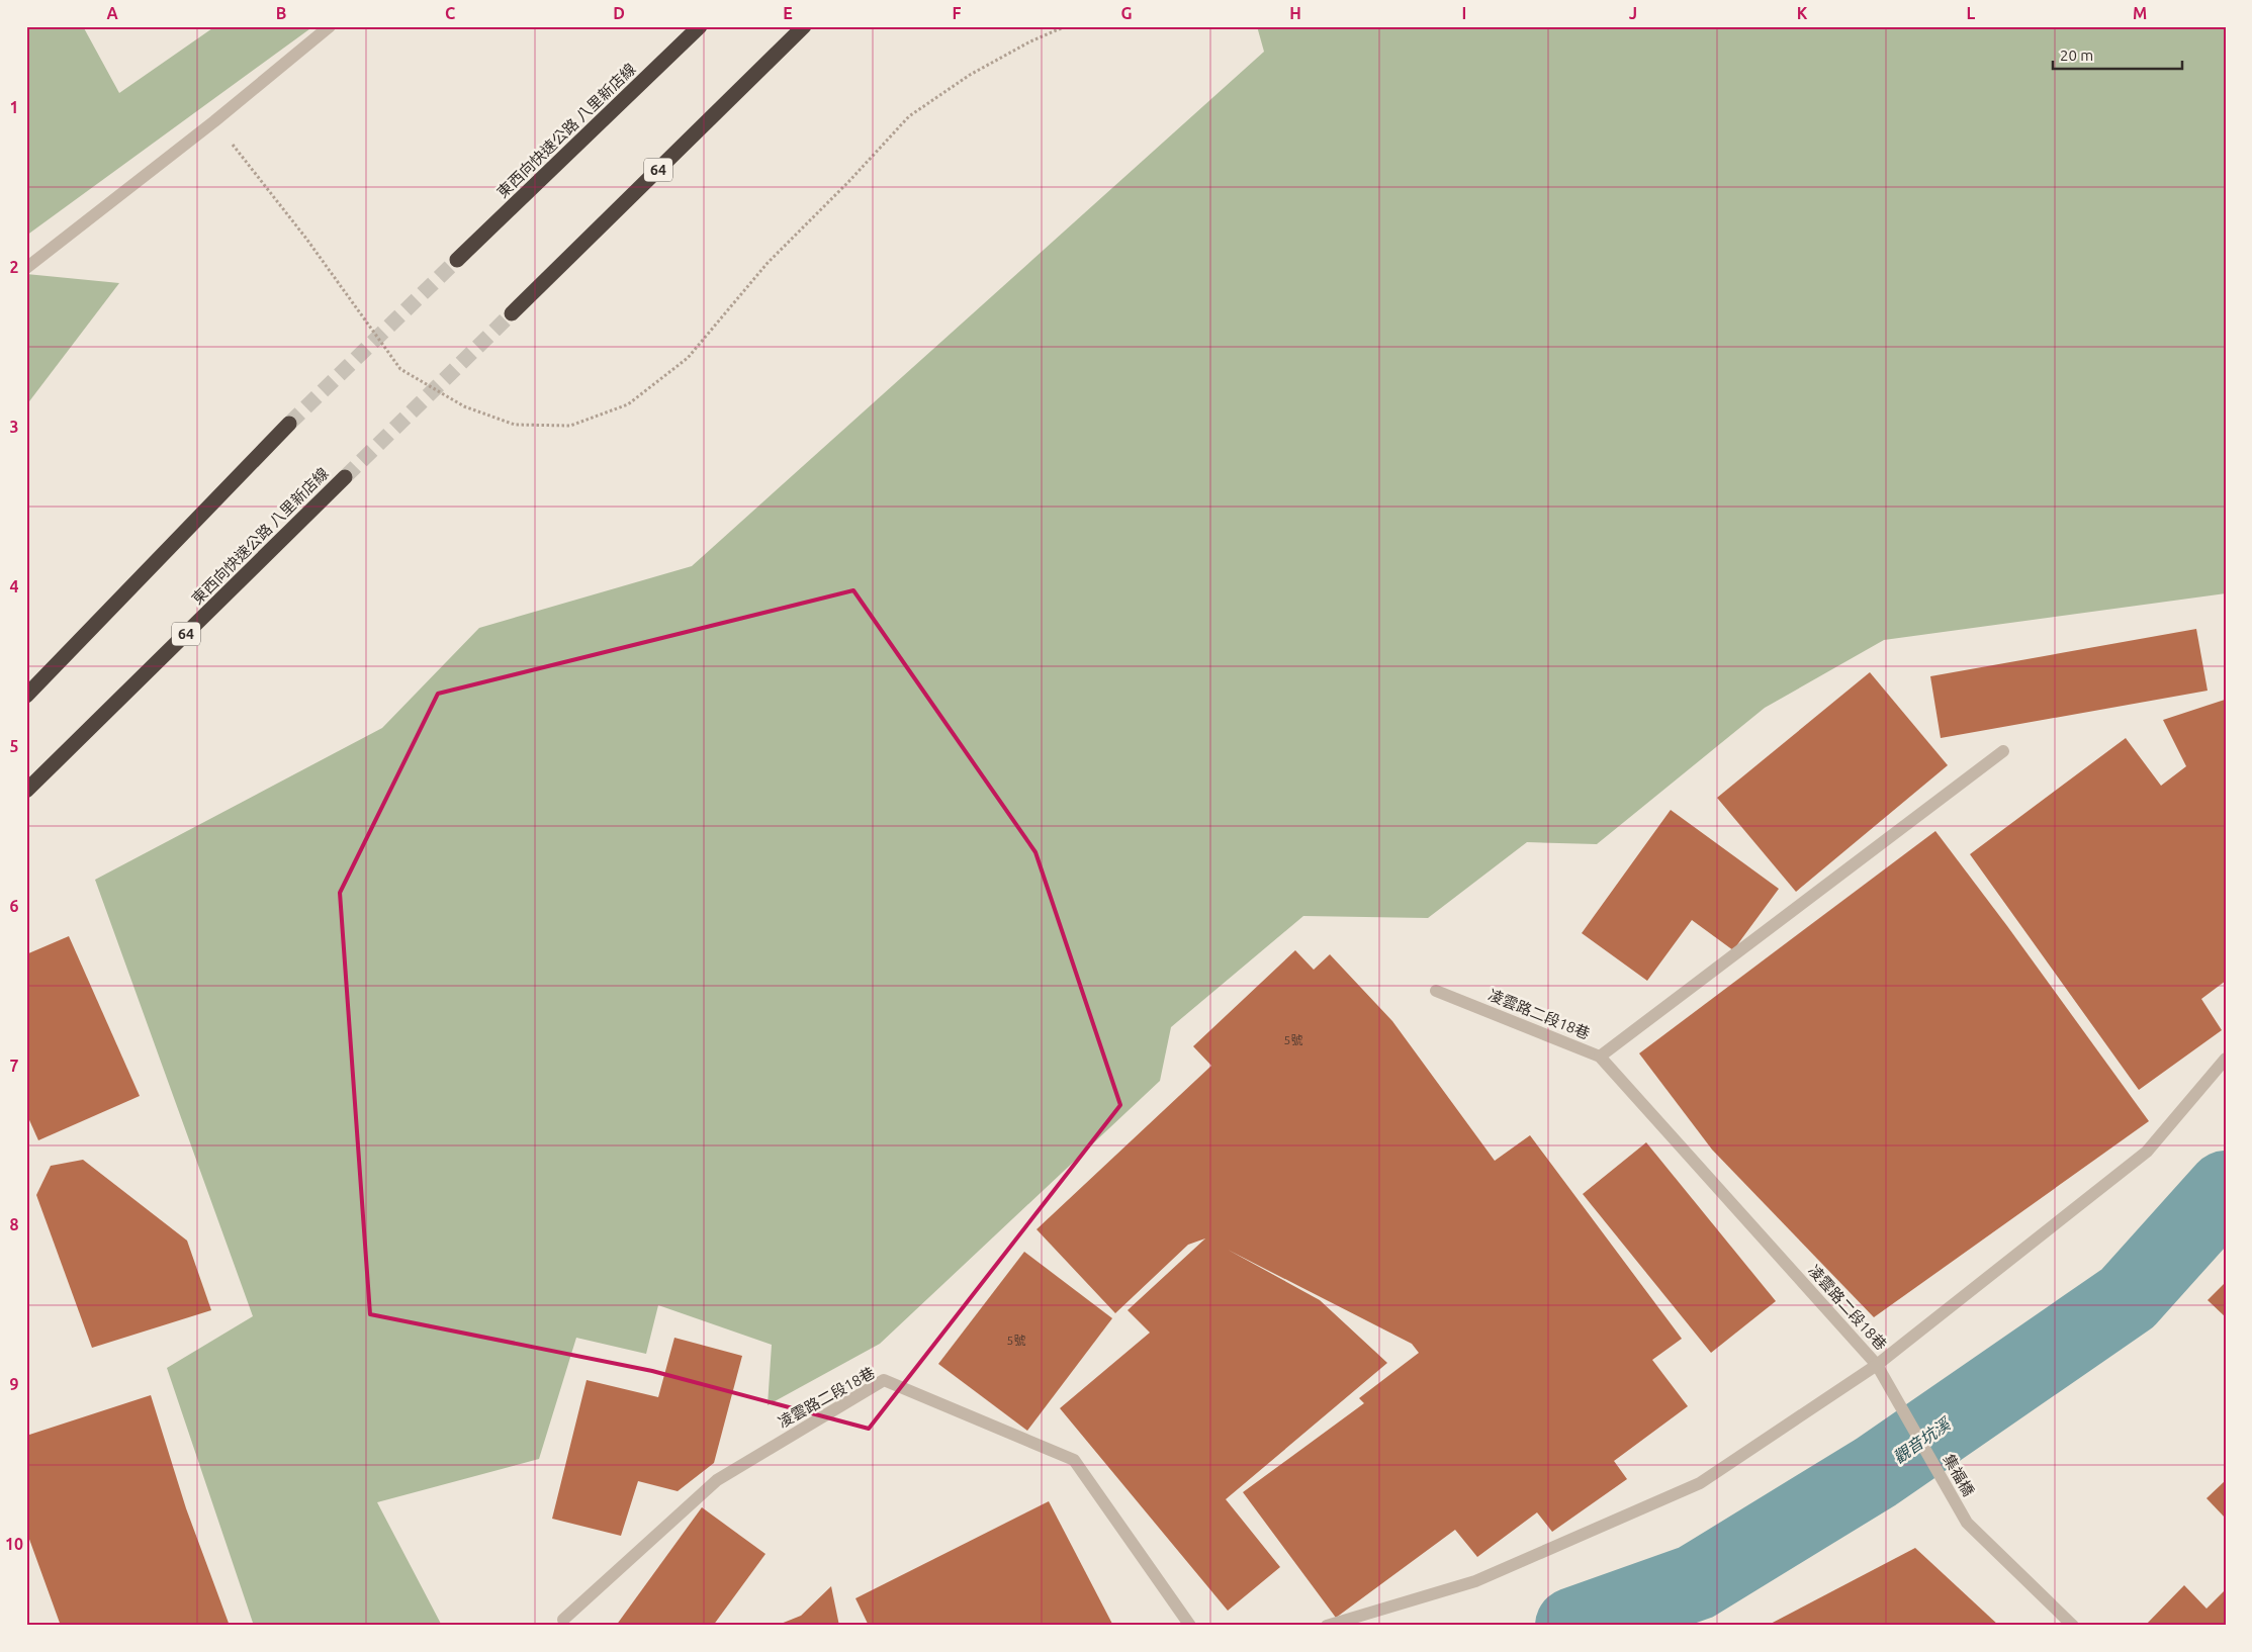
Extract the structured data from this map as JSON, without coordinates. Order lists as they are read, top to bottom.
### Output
{
  "streets": {
    "highway": ["東西向快速公路 八里新店線", "64"],
    "street": ["凌雲路二段18巷", "集福橋"]
  },
  "crossings": [
    ["凌雲路二段18巷", "集福橋"]
  ],
  "water": ["觀音坑溪"],
  "house_numbers": ["5號", "5號"],
  "scale_bar": "20 m",
  "grid": {
    "columns": [
      "A",
      "B",
      "C",
      "D",
      "E",
      "F",
      "G",
      "H",
      "I",
      "J",
      "K",
      "L",
      "M"
    ],
    "rows": [
      "1",
      "2",
      "3",
      "4",
      "5",
      "6",
      "7",
      "8",
      "9",
      "10"
    ]
  }
}
